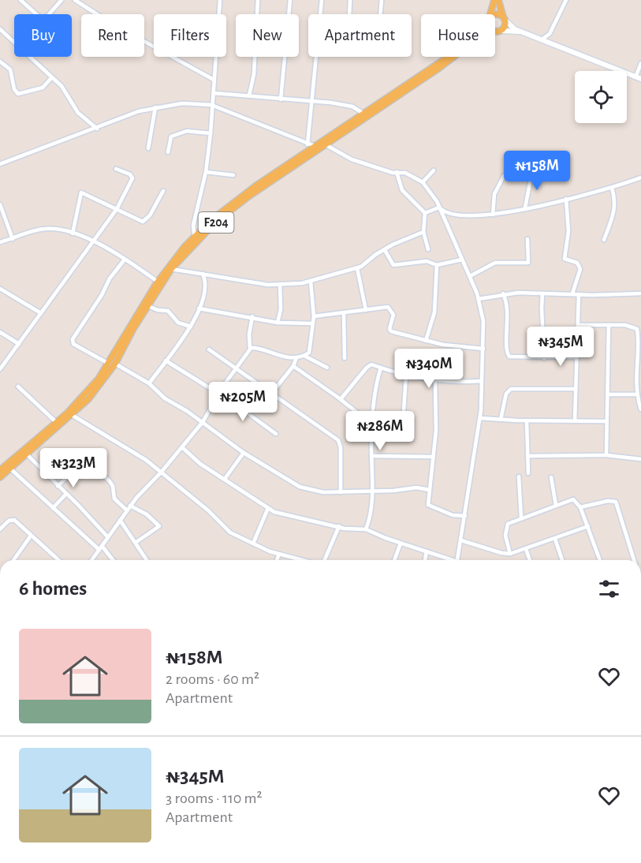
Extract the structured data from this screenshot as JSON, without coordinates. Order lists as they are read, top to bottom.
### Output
{
  "streets": {
    "main road": ["F204"]
  },
  "page": {
    "chip": [
      "Buy",
      "Rent",
      "Filters",
      "New",
      "Apartment",
      "House"
    ],
    "price": [
      "₦158M",
      "₦345M",
      "₦340M",
      "₦205M",
      "₦286M",
      "₦323M"
    ],
    "heading": "6 homes",
    "list": [
      {
        "name": "₦158M",
        "note": "2 rooms · 60 m² · Apartment"
      },
      {
        "name": "₦345M",
        "note": "3 rooms · 110 m² · Apartment"
      }
    ]
  }
}
